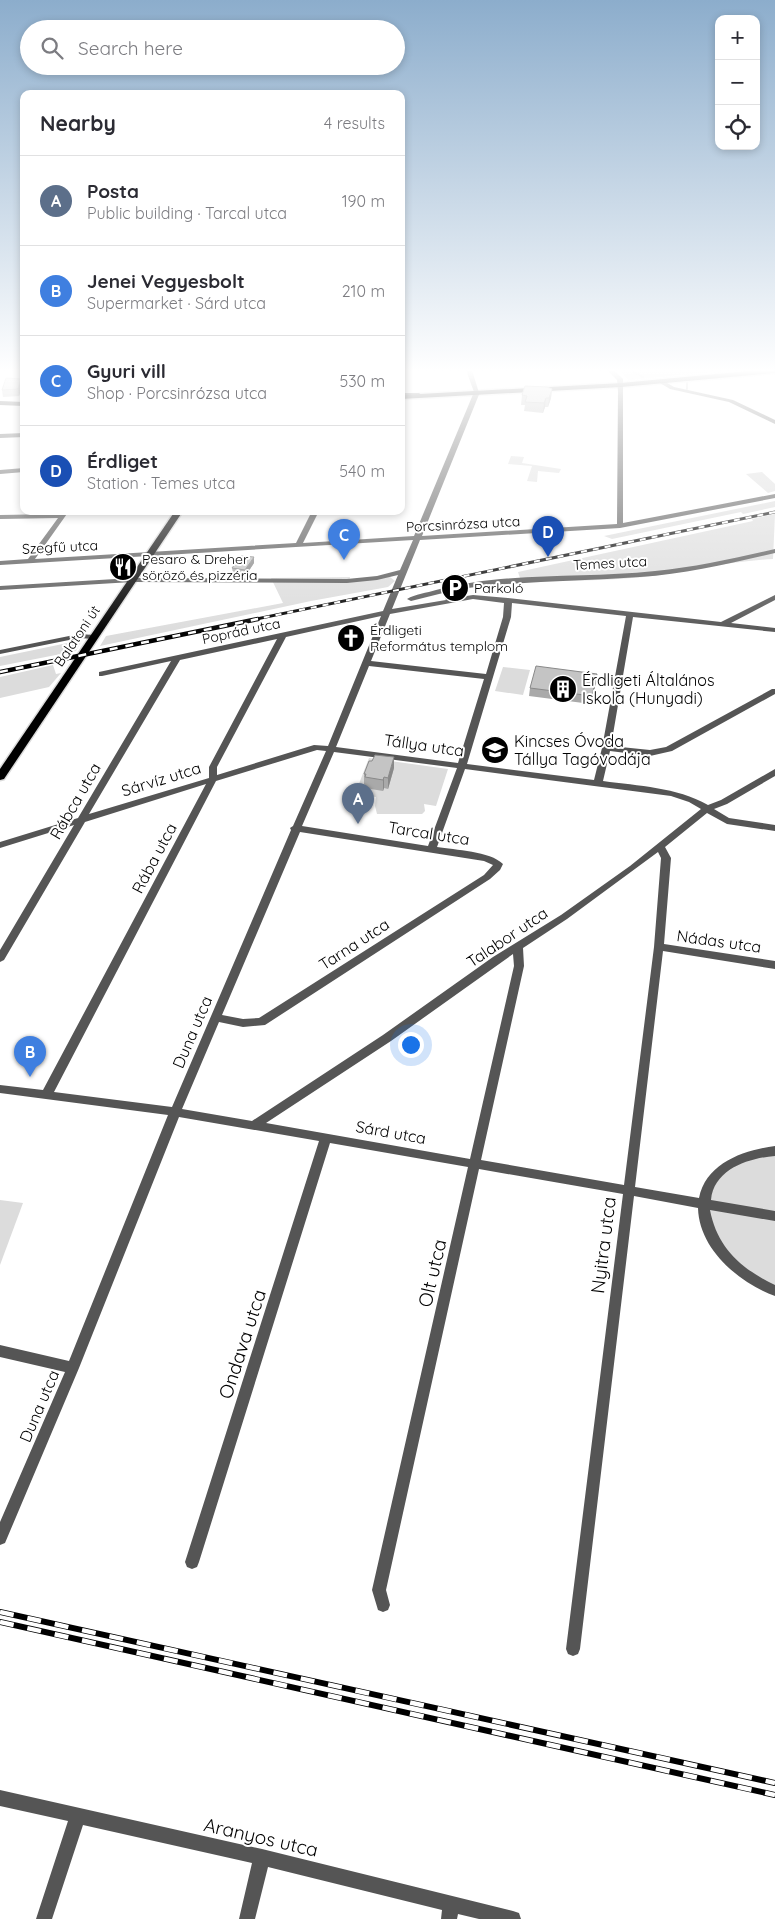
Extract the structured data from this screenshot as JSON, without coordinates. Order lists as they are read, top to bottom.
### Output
{
  "streets": {
    "main road": ["Balatoni út"],
    "street": [
      "Porcsinrózsa utca",
      "Szegfű utca",
      "Temes utca",
      "Poprád utca",
      "Tállya utca",
      "Sárvíz utca",
      "Rábca utca",
      "Tarcal utca",
      "Rába utca",
      "Talabor utca",
      "Nádas utca",
      "Tarna utca",
      "Duna utca",
      "Sárd utca",
      "Nyitra utca",
      "Olt utca",
      "Ondava utca",
      "Aranyos utca"
    ]
  },
  "crossings": [
    ["Porcsinrózsa utca", "Szegfű utca"],
    ["Porcsinrózsa utca", "Balatoni út"],
    ["Porcsinrózsa utca", "Duna utca"],
    ["Szegfű utca", "Balatoni út"],
    ["Poprád utca", "Rábca utca"],
    ["Poprád utca", "Rába utca"],
    ["Poprád utca", "Duna utca"],
    ["Tállya utca", "Sárvíz utca"],
    ["Tállya utca", "Talabor utca"],
    ["Tállya utca", "Duna utca"],
    ["Sárvíz utca", "Rábca utca"],
    ["Sárvíz utca", "Rába utca"],
    ["Sárvíz utca", "Duna utca"],
    ["Tarcal utca", "Tarna utca"],
    ["Tarcal utca", "Duna utca"],
    ["Rába utca", "Sárd utca"],
    ["Talabor utca", "Sárd utca"],
    ["Talabor utca", "Nyitra utca"],
    ["Talabor utca", "Olt utca"],
    ["Nádas utca", "Nyitra utca"],
    ["Tarna utca", "Duna utca"],
    ["Duna utca", "Sárd utca"],
    ["Sárd utca", "Nyitra utca"],
    ["Sárd utca", "Olt utca"],
    ["Sárd utca", "Ondava utca"]
  ],
  "places": {
    "restaurant": ["Pesaro & Dreher söröző és pizzéria"],
    "parking": ["Parkoló"],
    "church": ["Érdligeti Református templom"],
    "building": ["Érdligeti Általános Iskola (Hunyadi)"],
    "school or university": ["Kincses Óvoda Tállya Tagóvodája"]
  },
  "page": {
    "map_buttons": ["+", "−"],
    "search": "Search here",
    "heading": ["Nearby", "4 results"],
    "list": [
      {
        "mark": "A",
        "name": "Posta",
        "note": "Public building · Tarcal utca",
        "value": "190 m"
      },
      {
        "mark": "B",
        "name": "Jenei Vegyesbolt",
        "note": "Supermarket · Sárd utca",
        "value": "210 m"
      },
      {
        "mark": "C",
        "name": "Gyuri vill",
        "note": "Shop · Porcsinrózsa utca",
        "value": "530 m"
      },
      {
        "mark": "D",
        "name": "Érdliget",
        "note": "Station · Temes utca",
        "value": "540 m"
      }
    ],
    "pins": [
      "D",
      "C",
      "A",
      "B"
    ]
  }
}
